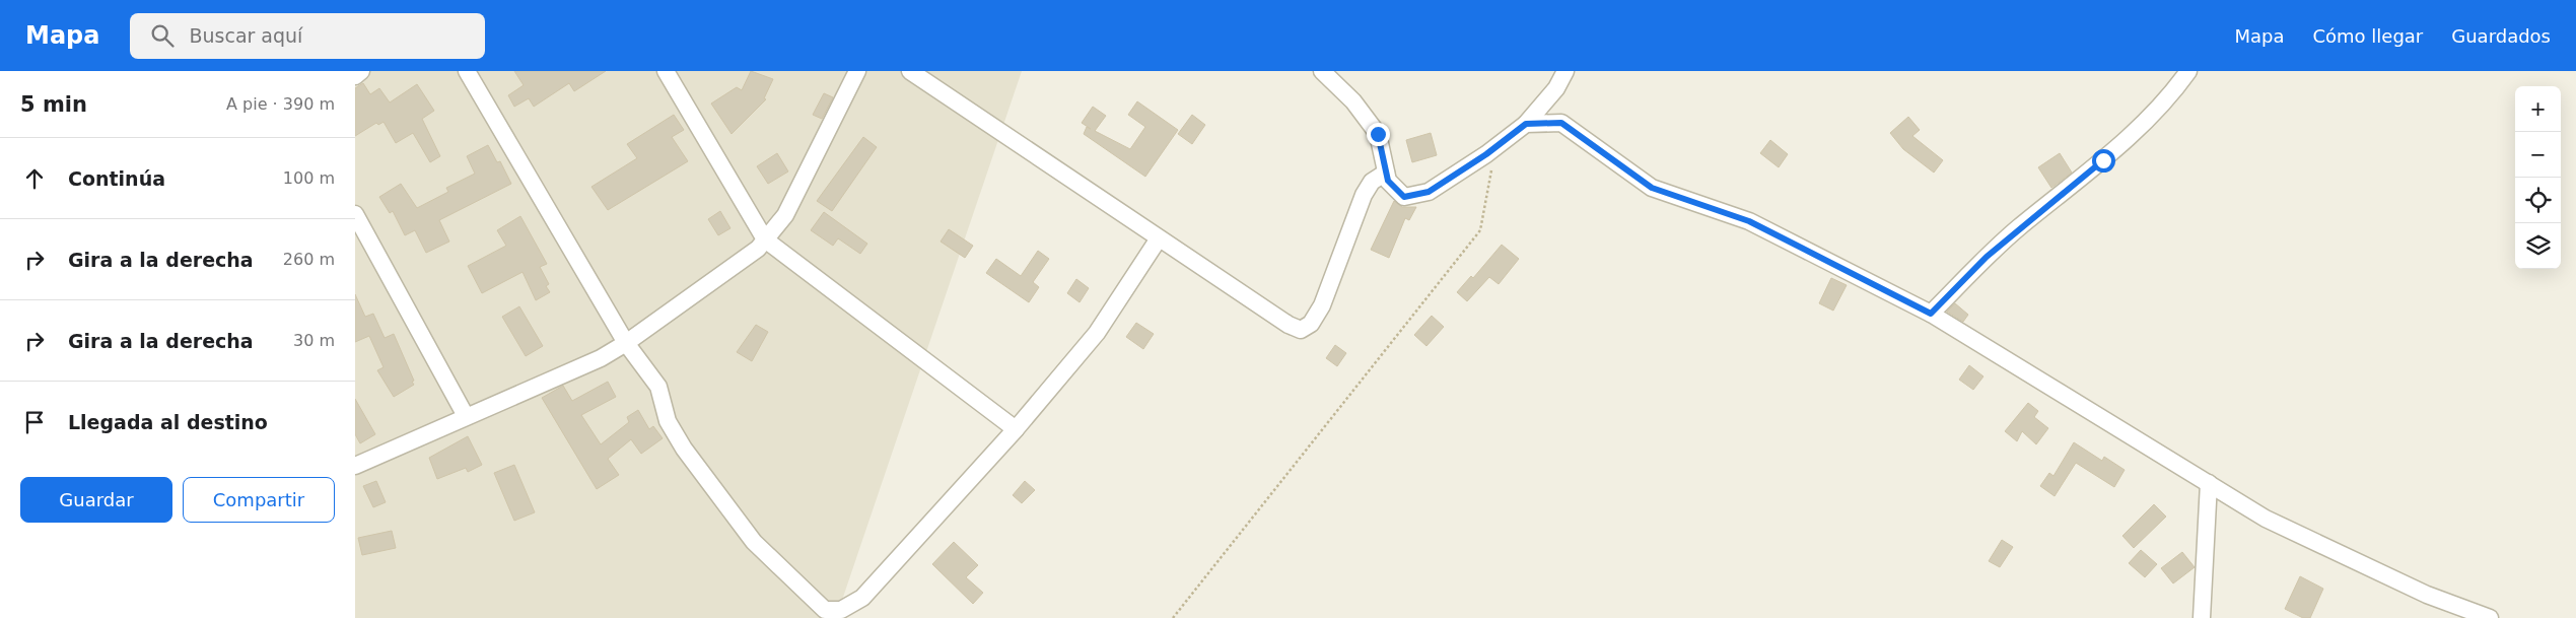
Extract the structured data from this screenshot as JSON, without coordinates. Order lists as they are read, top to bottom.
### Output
{
  "page": {
    "header": "Mapa",
    "search": "Buscar aquí",
    "nav": ["Mapa", "Cómo llegar", "Guardados"],
    "heading": ["5 min", "A pie · 390 m"],
    "map_buttons": ["+", "−"],
    "list": [
      ["Continúa", "100 m"],
      ["Gira a la derecha", "260 m"],
      ["Gira a la derecha", "30 m"],
      "Llegada al destino"
    ],
    "buttons": ["Guardar", "Compartir"]
  }
}
